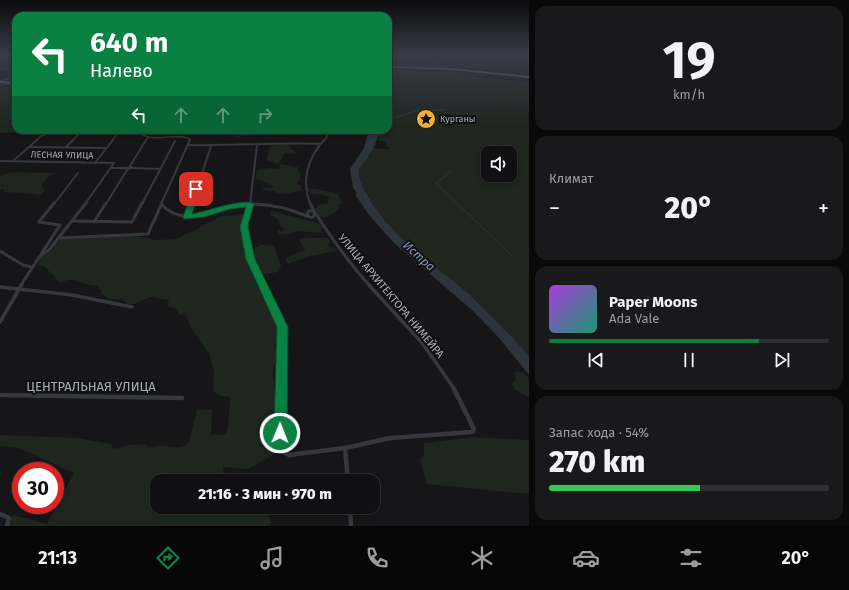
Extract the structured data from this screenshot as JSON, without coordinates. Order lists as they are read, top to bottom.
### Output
{
  "streets": {
    "street": ["ЛЕСНАЯ УЛИЦА", "УЛИЦА АРХИТЕКТОРА НИМЕЙРА", "ЦЕНТРАЛЬНАЯ УЛИЦА"]
  },
  "water": ["Истра"],
  "places": {
    "place": ["Курганы"]
  },
  "page": {
    "tile": [
      ["19", "km/h"],
      "Климат",
      ["Запас хода · 54%", "270 km"]
    ],
    "turn": ["640 m", "Налево"],
    "heat": ["−", "20°", "+"],
    "song": ["Paper Moons", "Ada Vale"],
    "limit": "30",
    "trip": "21:16 · 3 мин · 970 m",
    "tabs": ["21:13", "20°"]
  }
}
